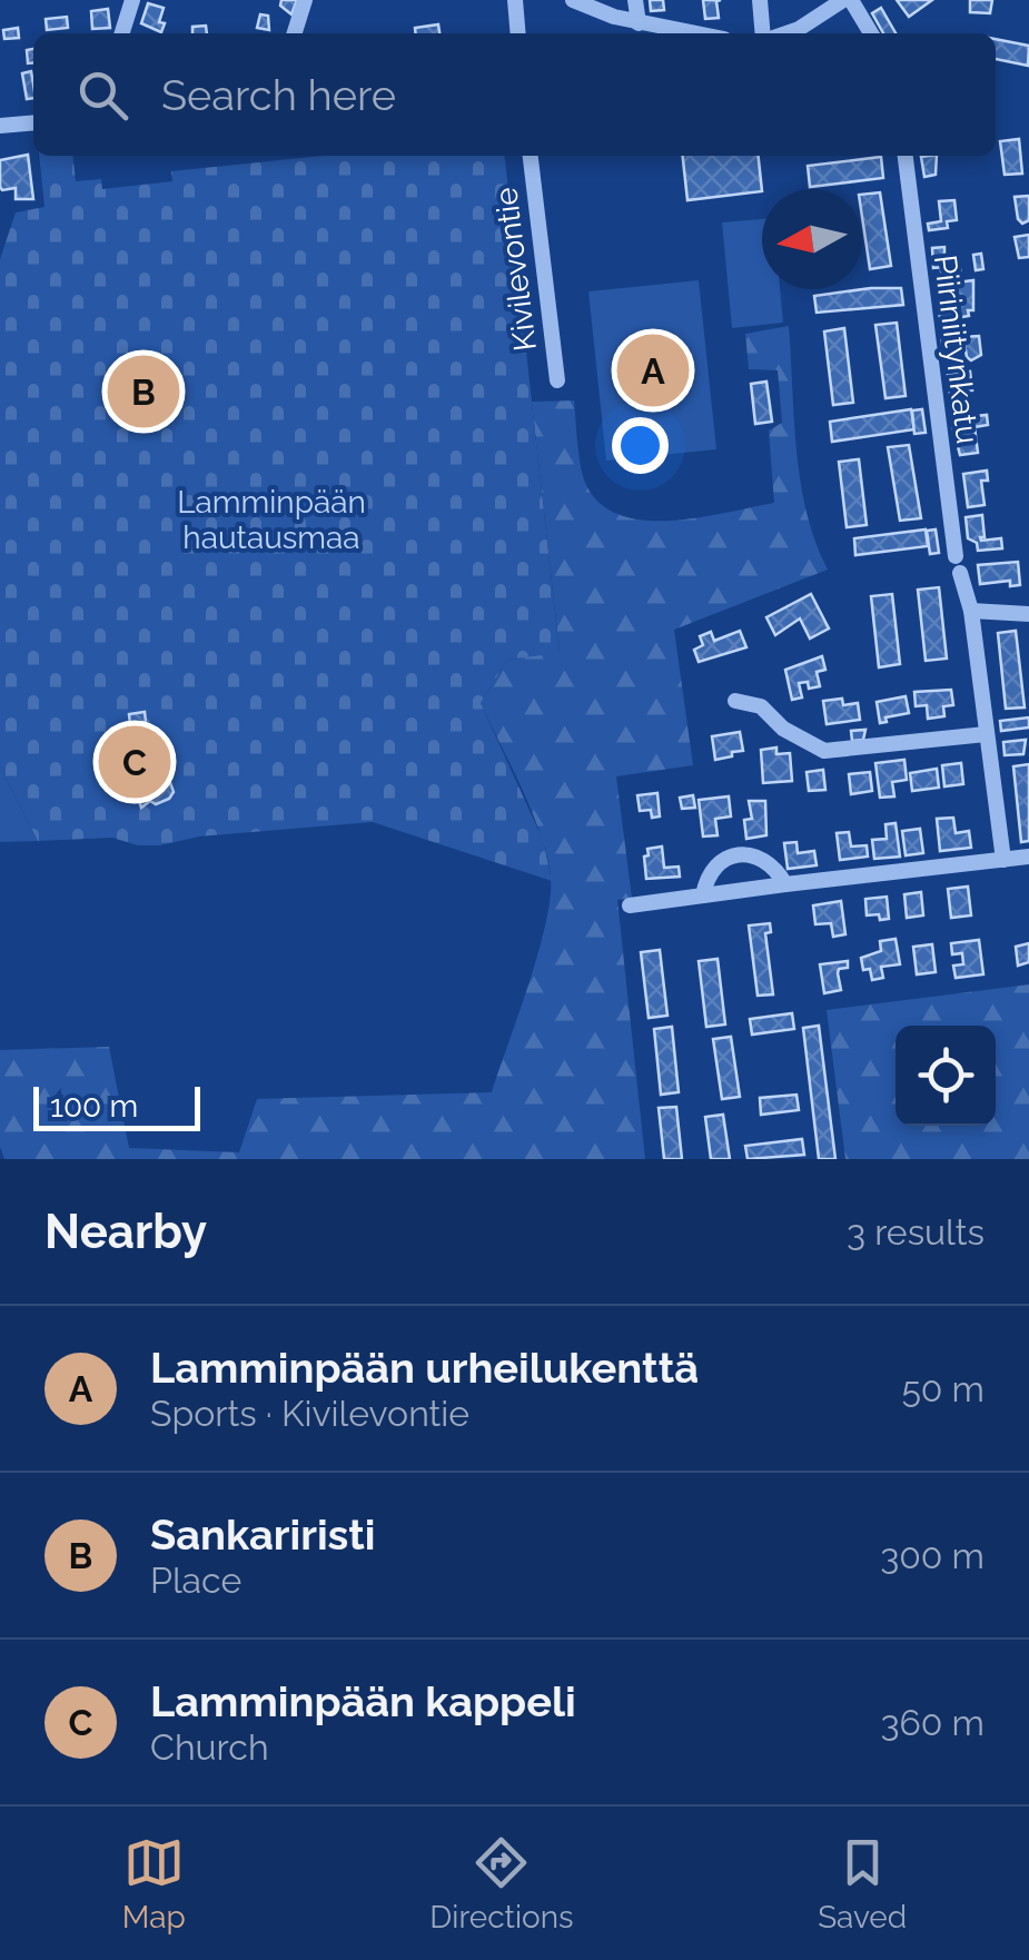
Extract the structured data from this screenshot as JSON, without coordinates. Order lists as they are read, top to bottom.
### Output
{
  "streets": {
    "street": ["Kivilevontie", "Piiriniitynkatu"]
  },
  "parks": ["Lamminpään hautausmaa"],
  "scale_bar": "100 m",
  "north": "left",
  "page": {
    "search": "Search here",
    "pins": ["A", "B", "C"],
    "scale": "100 m",
    "heading": ["Nearby", "3 results"],
    "list": [
      {
        "mark": "A",
        "name": "Lamminpään urheilukenttä",
        "note": "Sports · Kivilevontie",
        "value": "50 m"
      },
      {
        "mark": "B",
        "name": "Sankariristi",
        "note": "Place",
        "value": "300 m"
      },
      {
        "mark": "C",
        "name": "Lamminpään kappeli",
        "note": "Church",
        "value": "360 m"
      }
    ],
    "nav": ["Map", "Directions", "Saved"]
  }
}
